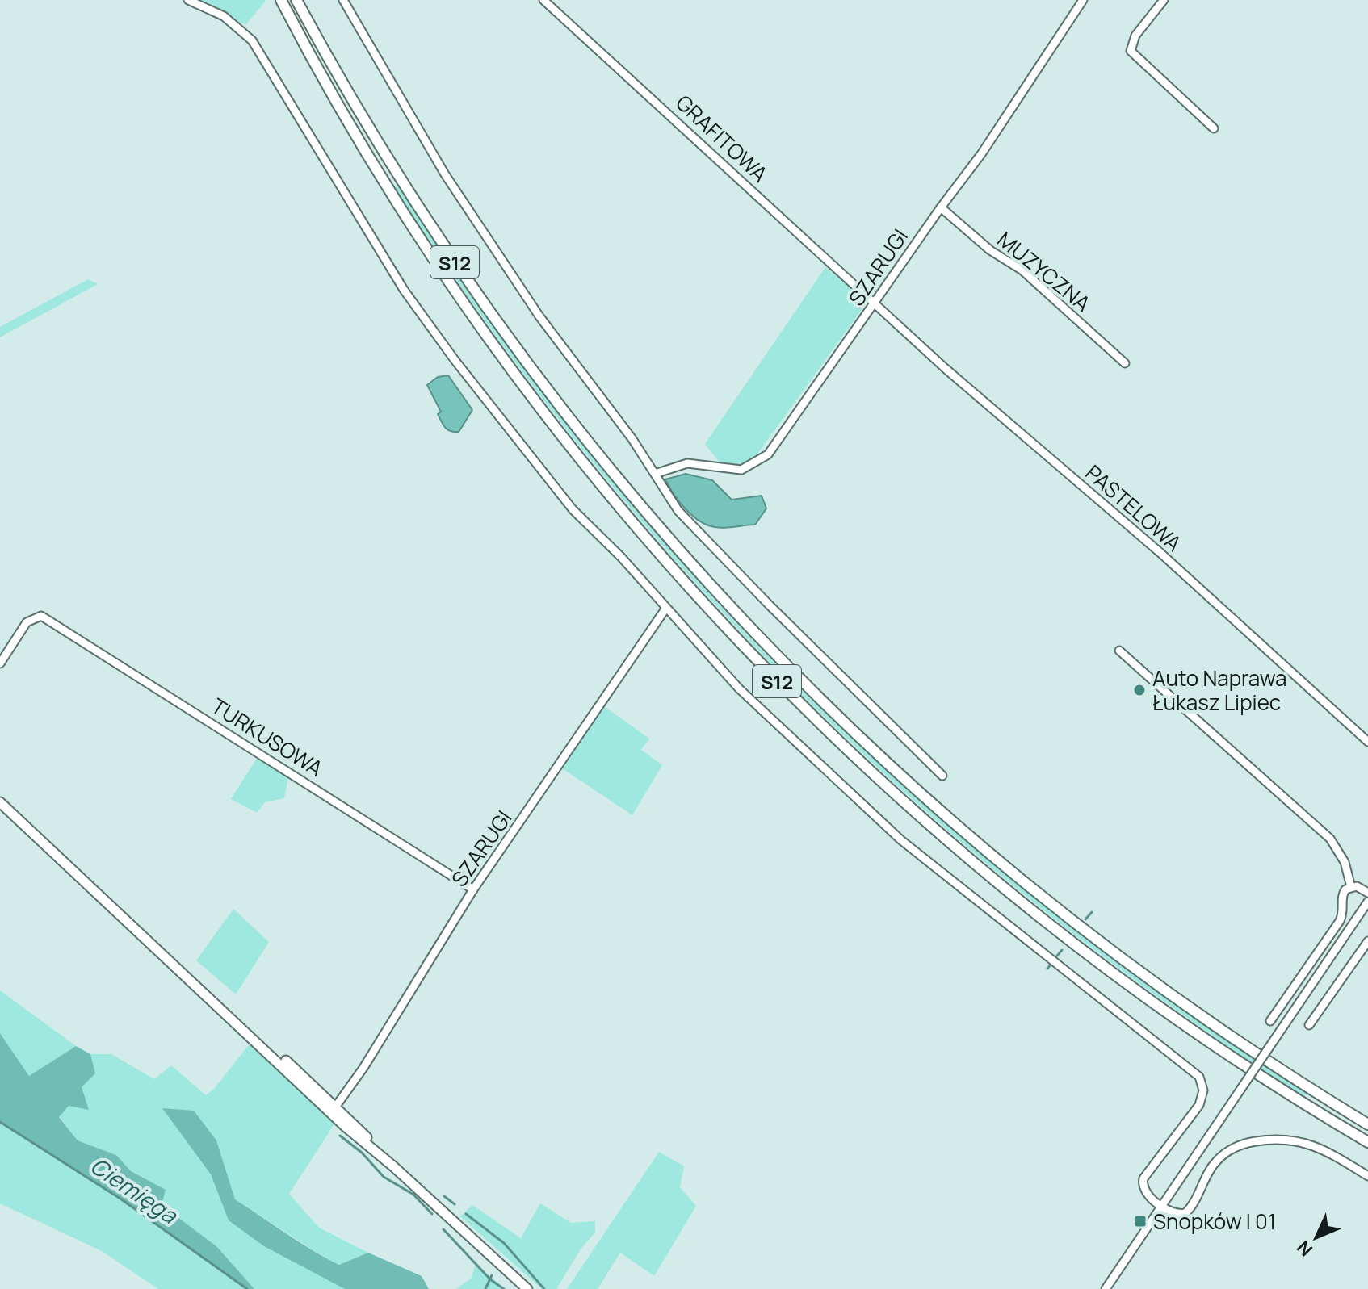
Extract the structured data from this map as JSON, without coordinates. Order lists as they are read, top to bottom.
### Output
{
  "streets": {
    "highway": ["S12"],
    "street": [
      "GRAFITOWA",
      "SZARUGI",
      "MUZYCZNA",
      "PASTELOWA",
      "TURKUSOWA"
    ]
  },
  "crossings": [
    ["GRAFITOWA", "SZARUGI"],
    ["GRAFITOWA", "PASTELOWA"],
    ["SZARUGI", "MUZYCZNA"],
    ["SZARUGI", "PASTELOWA"],
    ["SZARUGI", "TURKUSOWA"]
  ],
  "water": ["Ciemięga"],
  "places": {
    "other": ["Auto Naprawa Łukasz Lipiec"],
    "transit": ["Snopków I 01"]
  },
  "north": "bottom left"
}
